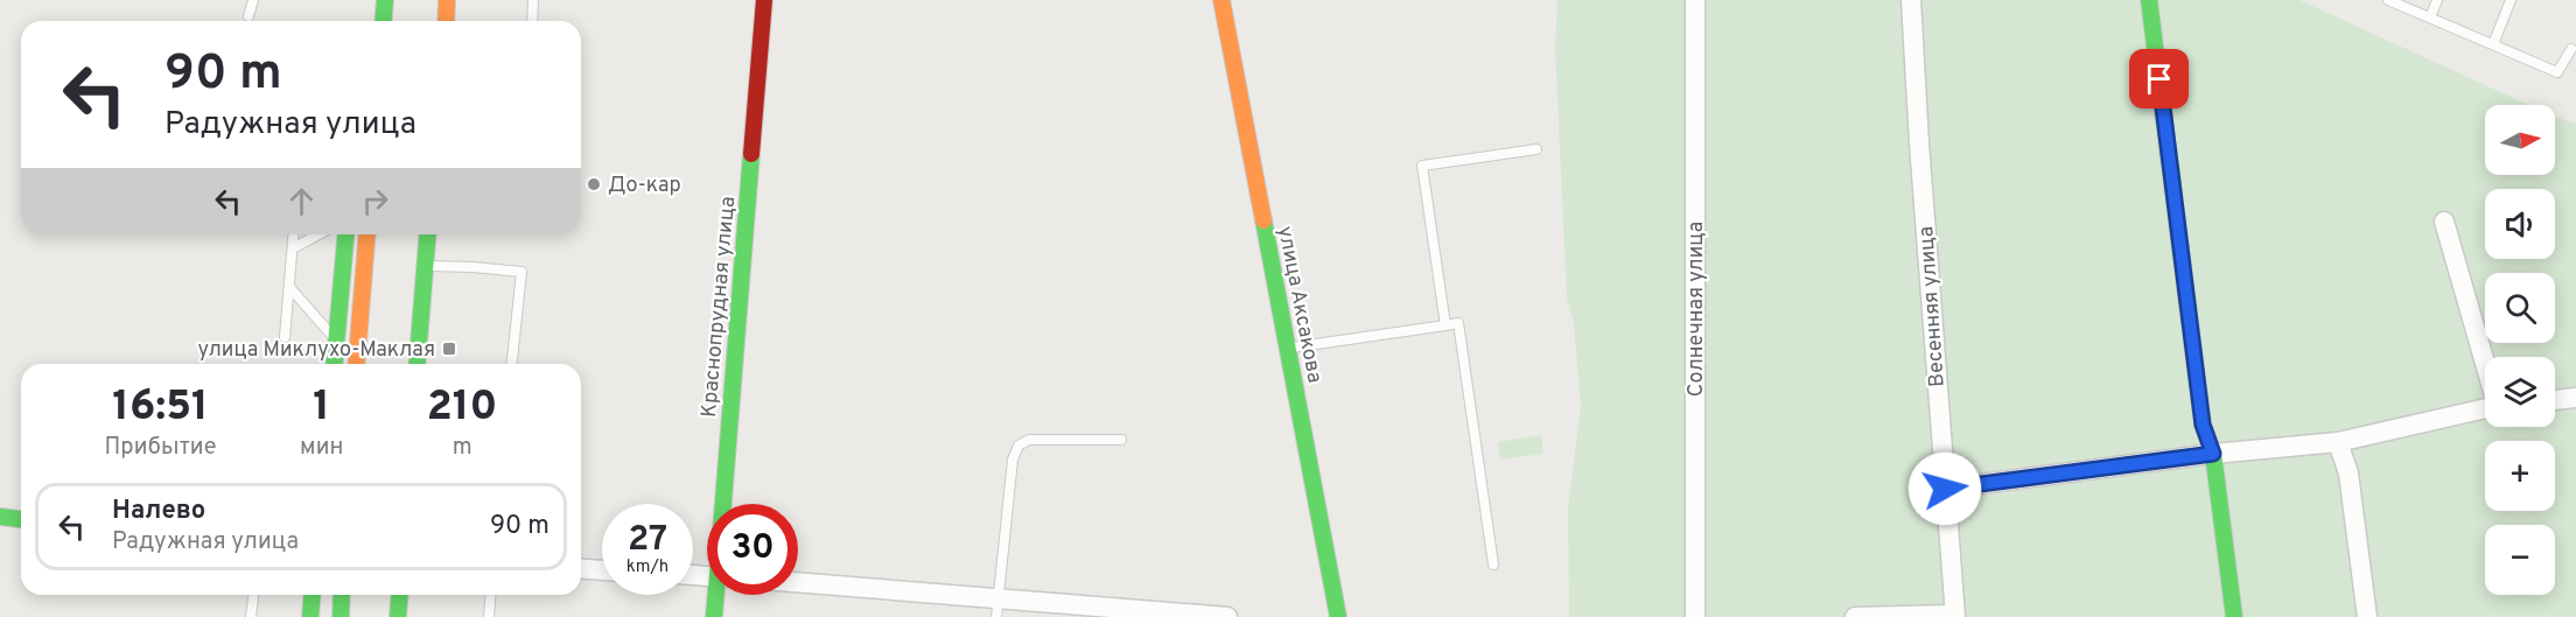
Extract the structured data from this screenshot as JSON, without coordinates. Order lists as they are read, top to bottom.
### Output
{
  "streets": {
    "street": [
      "улица Аксакова",
      "Краснопрудная улица",
      "Весенняя улица",
      "Солнечная улица"
    ]
  },
  "places": {
    "other": ["До-кар"],
    "transit": ["улица Миклухо-Маклая"]
  },
  "north": "right",
  "page": {
    "turn": ["90 m", "Радужная улица"],
    "map_buttons": ["+", "−"],
    "eta": [
      "16:51",
      "Прибытие",
      "1",
      "мин",
      "210",
      "m"
    ],
    "list": [
      {
        "name": "Налево",
        "note": "Радужная улица",
        "value": "90 m"
      }
    ],
    "speed": "27 km/h",
    "limit": "30"
  }
}
